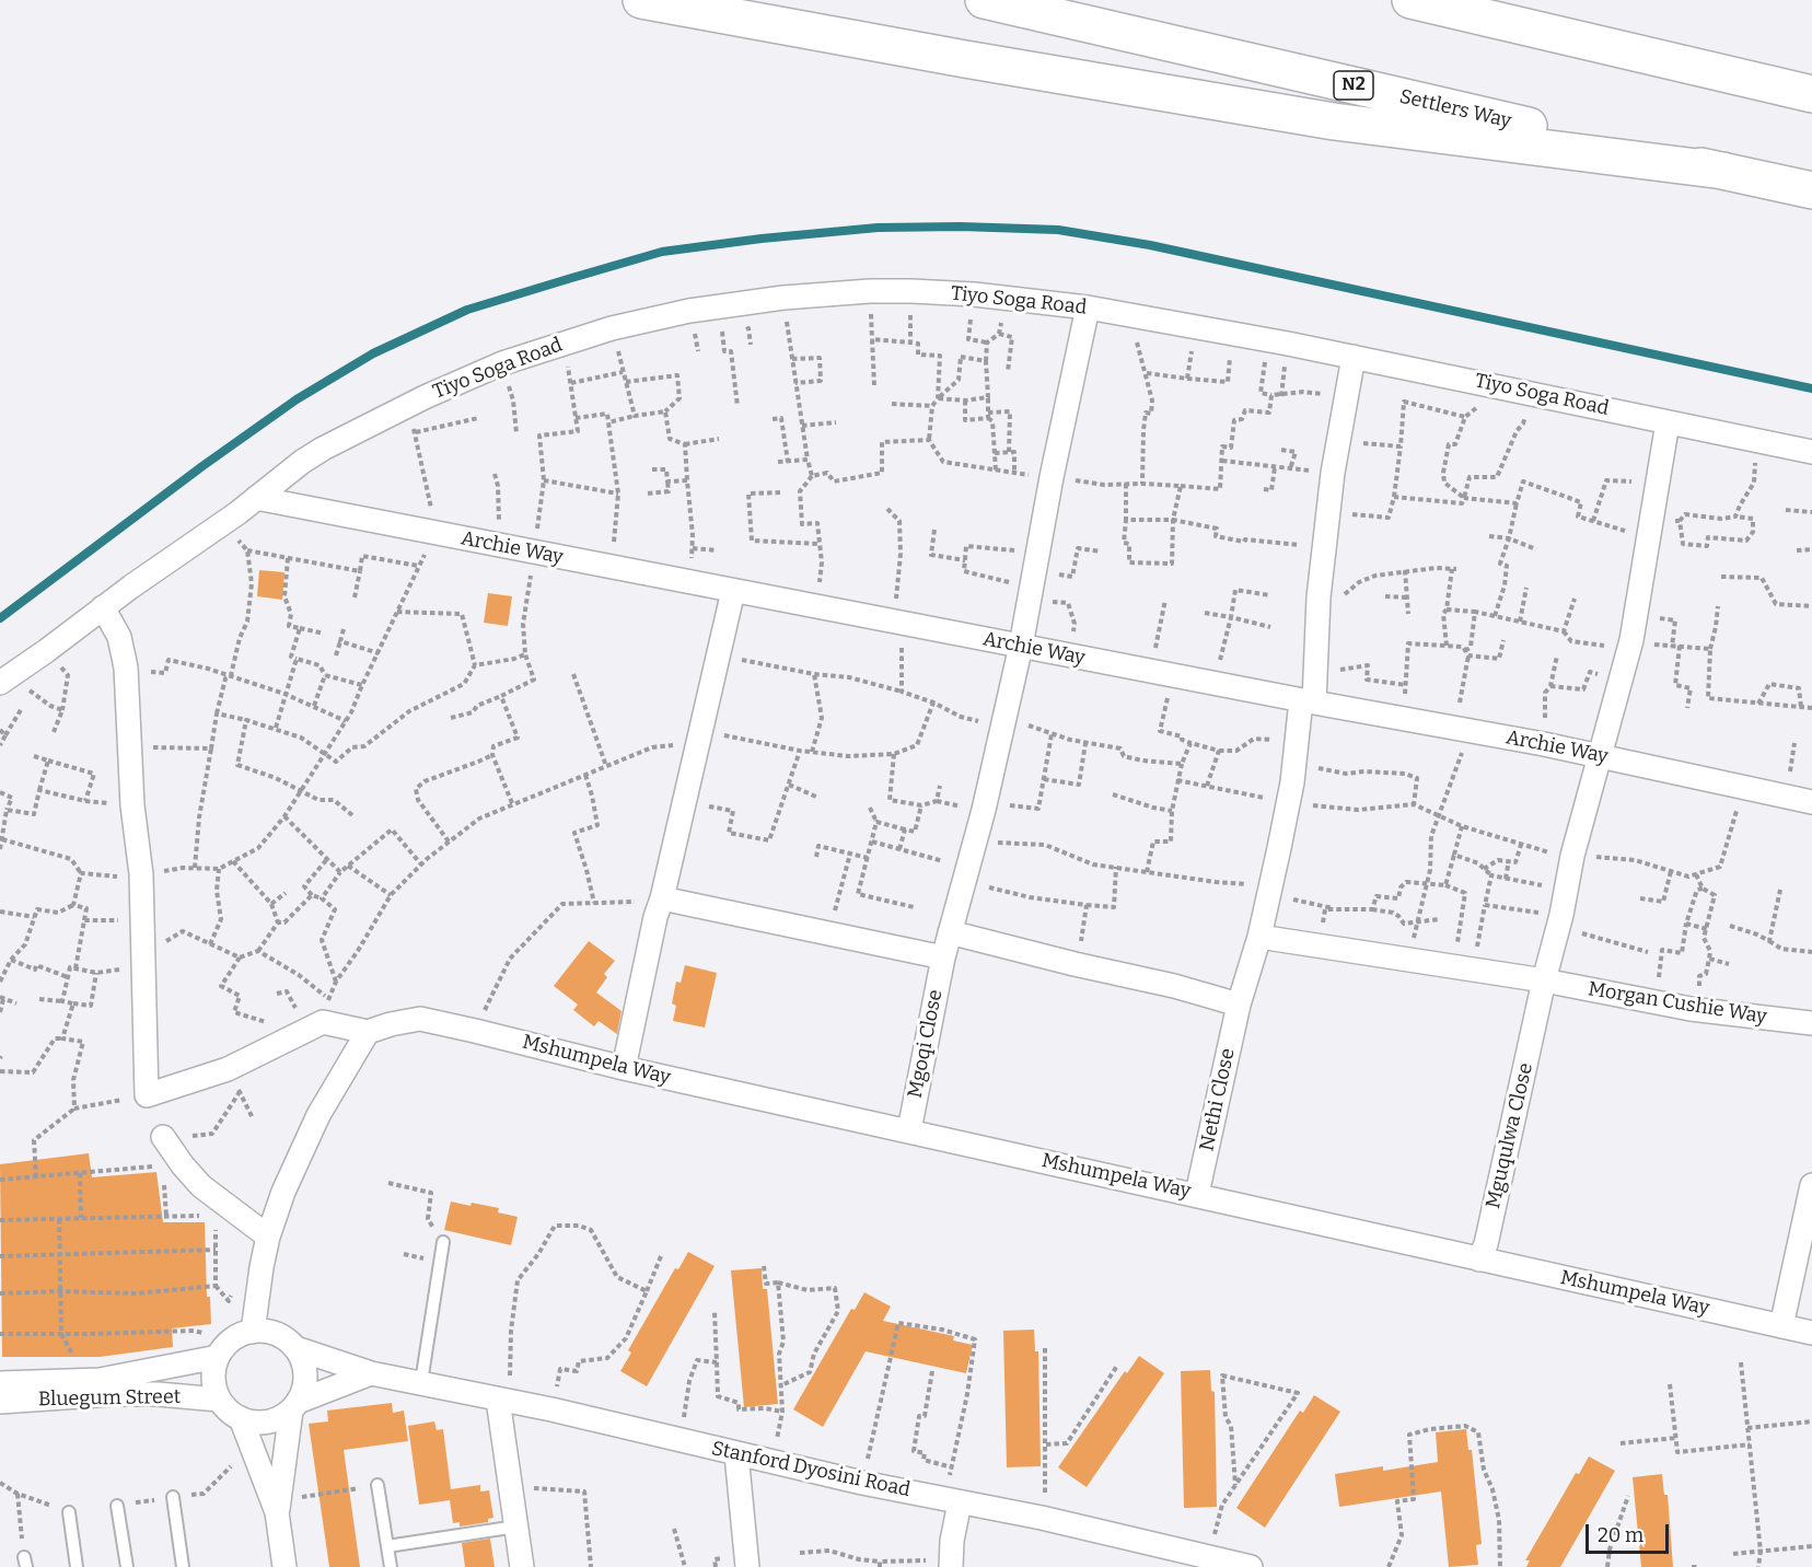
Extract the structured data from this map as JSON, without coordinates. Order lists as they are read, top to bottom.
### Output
{
  "streets": {
    "highway": ["N2", "Settlers Way"],
    "street": [
      "Tiyo Soga Road",
      "Archie Way",
      "Morgan Cushie Way",
      "Mgoqi Close",
      "Mshumpela Way",
      "Nethi Close",
      "Mguqulwa Close",
      "Bluegum Street",
      "Stanford Dyosini Road"
    ]
  },
  "crossings": [
    ["Tiyo Soga Road", "Archie Way"],
    ["Tiyo Soga Road", "Mgoqi Close"],
    ["Tiyo Soga Road", "Nethi Close"],
    ["Tiyo Soga Road", "Mguqulwa Close"],
    ["Archie Way", "Mgoqi Close"],
    ["Archie Way", "Nethi Close"],
    ["Archie Way", "Mguqulwa Close"],
    ["Morgan Cushie Way", "Nethi Close"],
    ["Morgan Cushie Way", "Mguqulwa Close"],
    ["Mgoqi Close", "Mshumpela Way"],
    ["Mshumpela Way", "Nethi Close"],
    ["Mshumpela Way", "Mguqulwa Close"],
    ["Bluegum Street", "Stanford Dyosini Road"]
  ],
  "scale_bar": "20 m"
}
